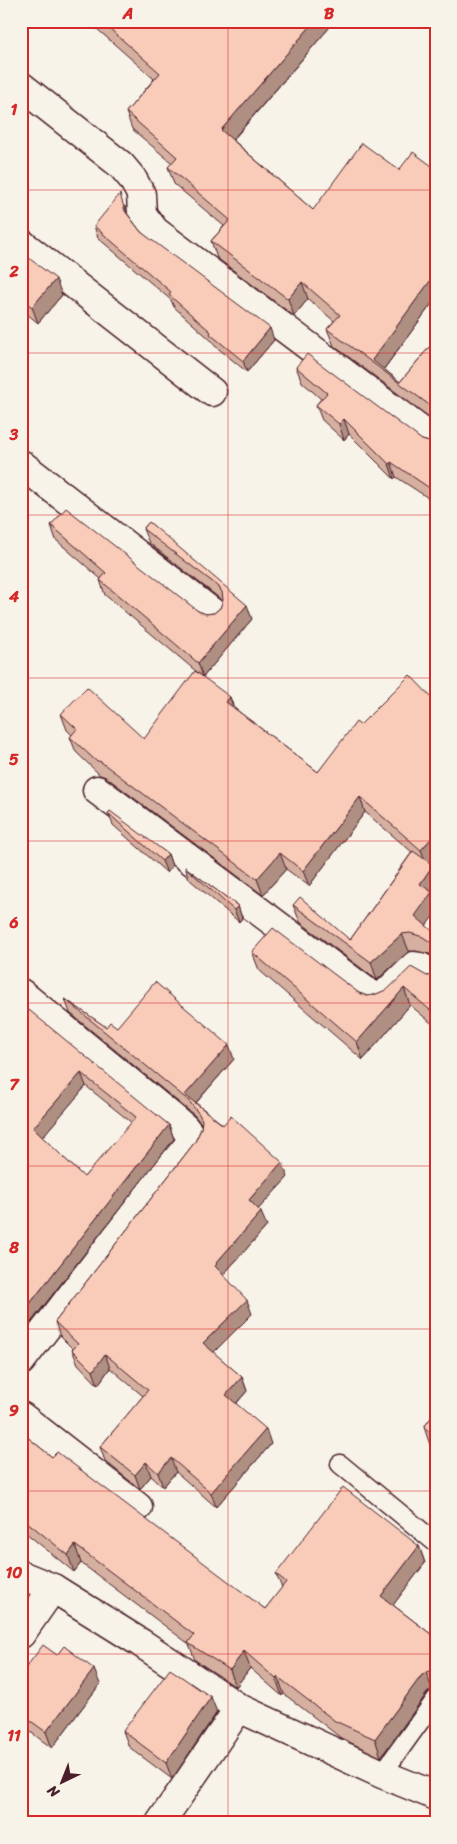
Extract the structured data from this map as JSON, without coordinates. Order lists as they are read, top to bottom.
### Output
{
  "north": "bottom left",
  "grid": {
    "columns": ["A", "B"],
    "rows": [
      "1",
      "2",
      "3",
      "4",
      "5",
      "6",
      "7",
      "8",
      "9",
      "10",
      "11"
    ]
  }
}
